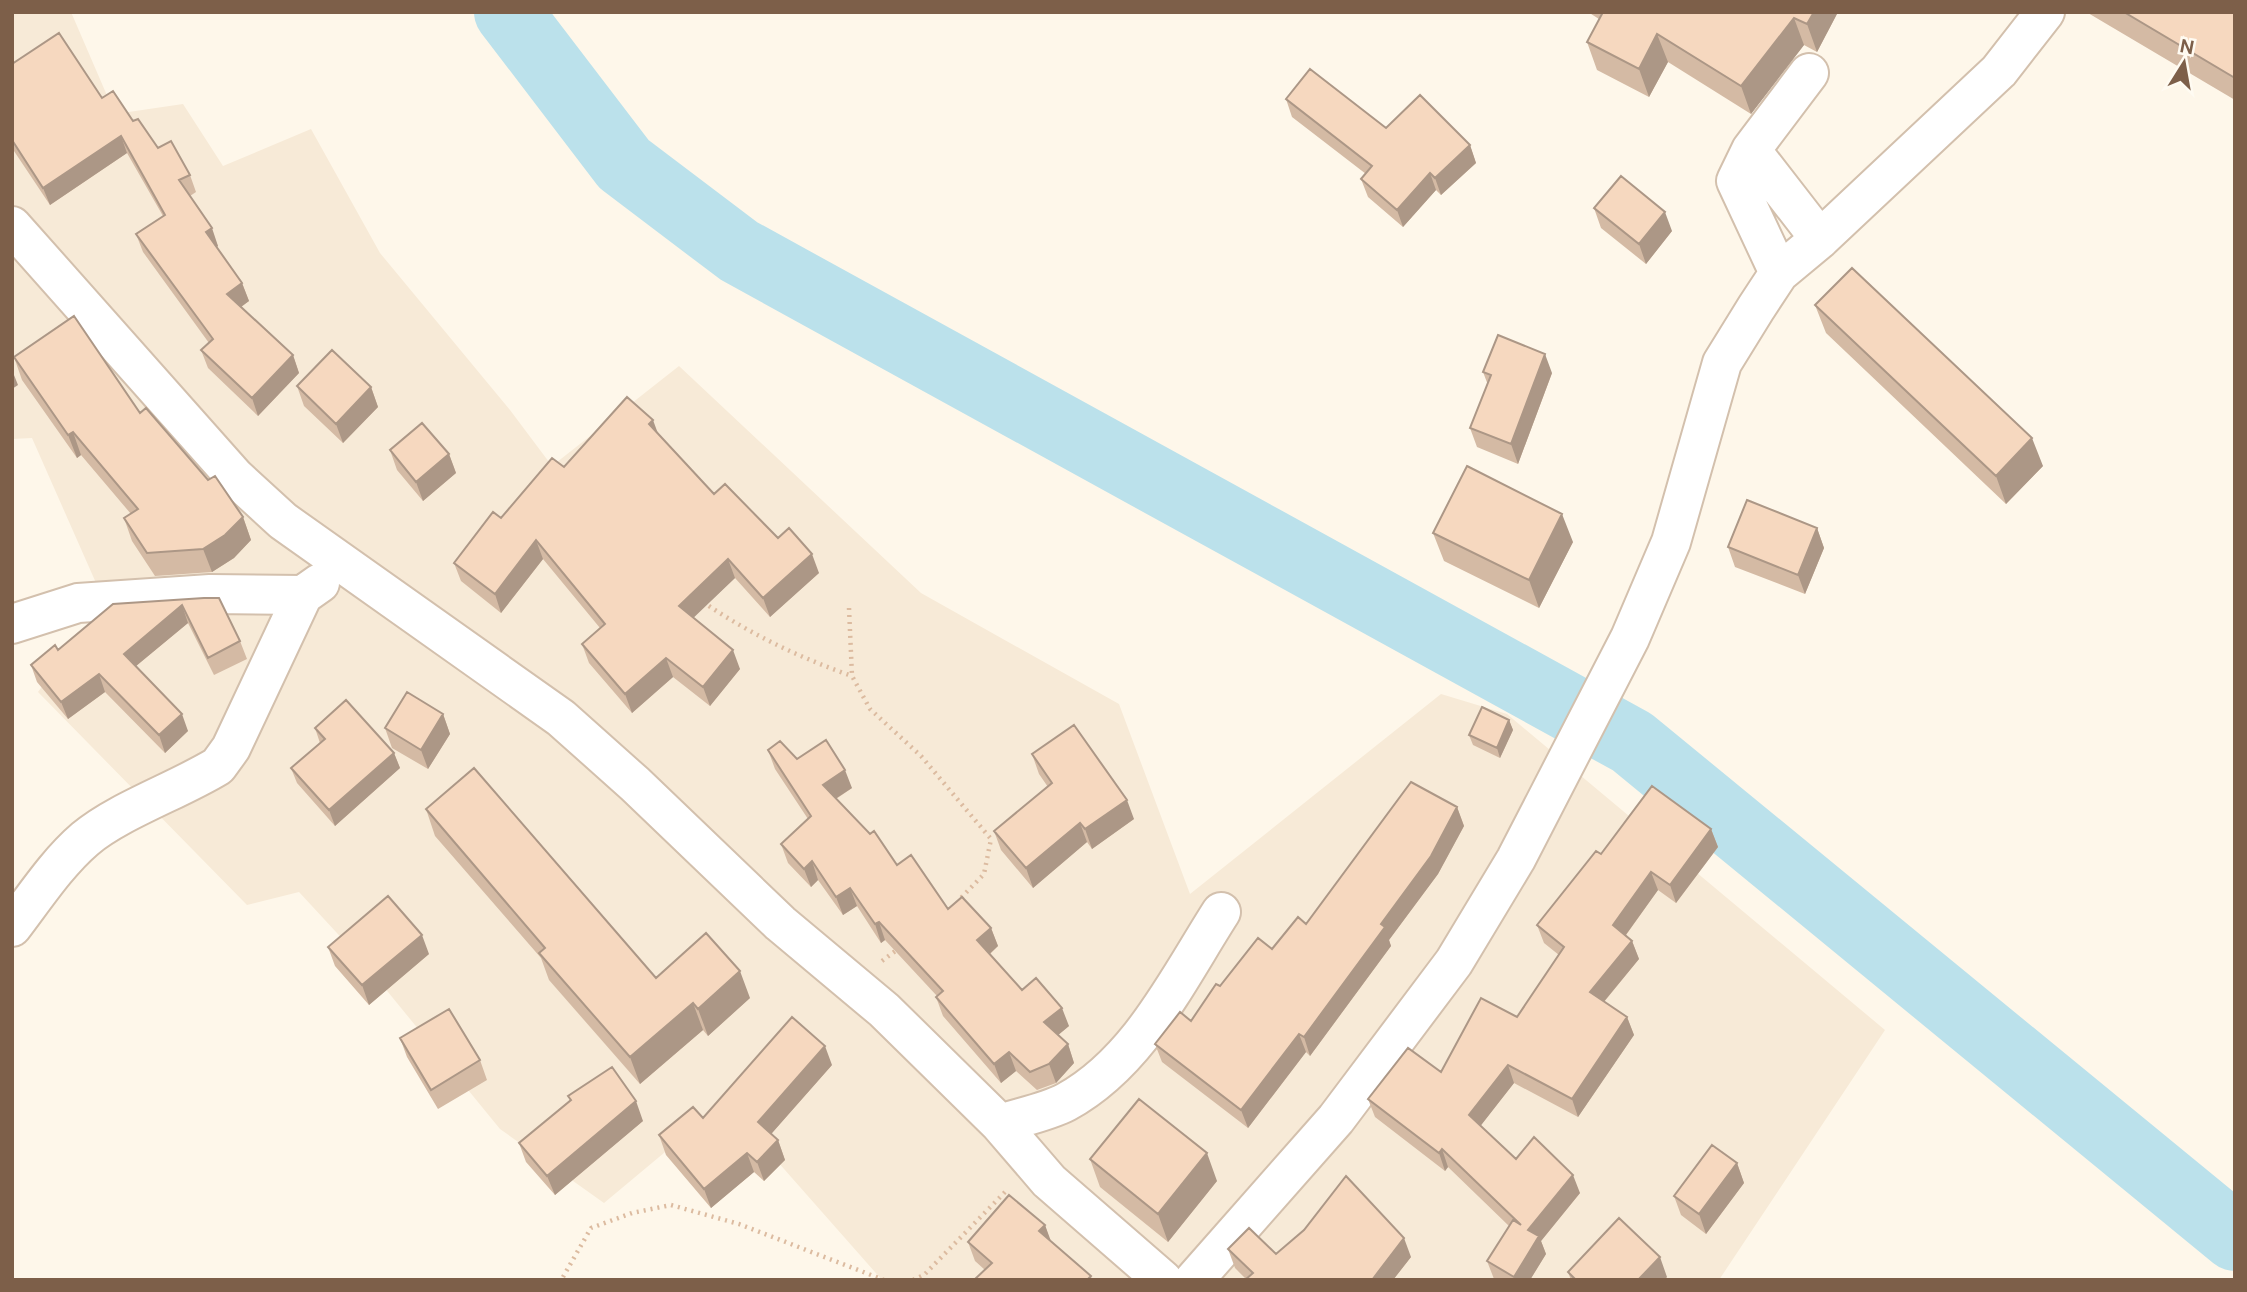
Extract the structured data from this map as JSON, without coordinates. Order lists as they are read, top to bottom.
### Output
{
  "north": "top"
}
